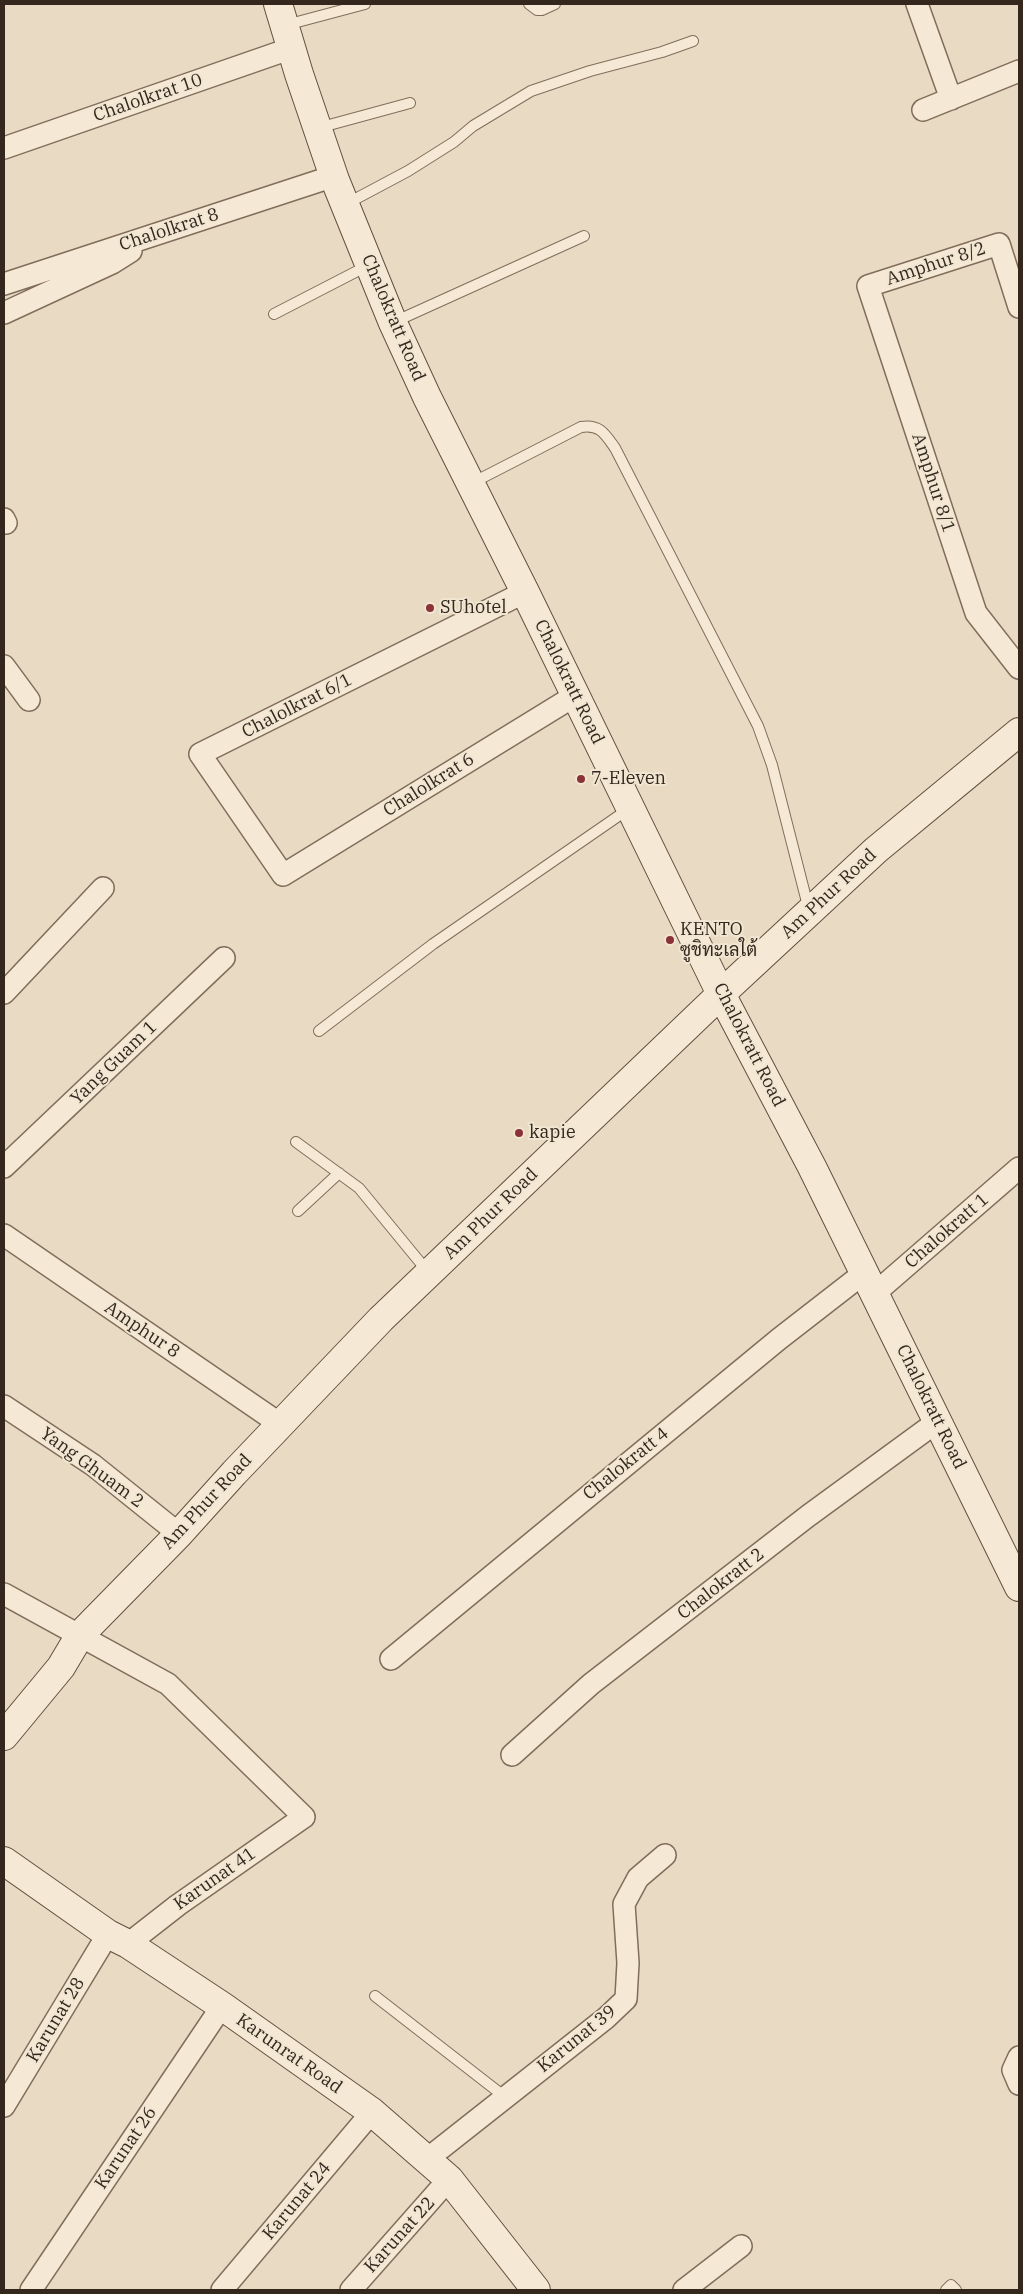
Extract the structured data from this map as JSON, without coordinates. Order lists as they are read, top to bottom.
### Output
{
  "streets": {
    "street": [
      "Chalolkrat 10",
      "Chalolkrat 8",
      "Amphur 8/2",
      "Chalokratt Road",
      "Amphur 8/1",
      "Chalolkrat 6/1",
      "Chalolkrat 6",
      "Am Phur Road",
      "Yang Guam 1",
      "Chalokratt 1",
      "Amphur 8",
      "Chalokratt 4",
      "Yang Ghuam 2",
      "Chalokratt 2",
      "Karunat 41",
      "Karunat 28",
      "Karunat 39",
      "Karunrat Road",
      "Karunat 26",
      "Karunat 24",
      "Karunat 22"
    ]
  },
  "crossings": [
    ["Chalolkrat 10", "Chalokratt Road"],
    ["Chalolkrat 8", "Chalokratt Road"],
    ["Amphur 8/2", "Amphur 8/1"],
    ["Chalokratt Road", "Chalolkrat 6/1"],
    ["Chalokratt Road", "Chalolkrat 6"],
    ["Chalokratt Road", "Am Phur Road"],
    ["Chalokratt Road", "Chalokratt 1"],
    ["Chalokratt Road", "Chalokratt 4"],
    ["Chalokratt Road", "Chalokratt 2"],
    ["Chalolkrat 6/1", "Chalolkrat 6"],
    ["Am Phur Road", "Amphur 8"],
    ["Am Phur Road", "Yang Ghuam 2"],
    ["Am Phur Road", "Karunat 41"],
    ["Chalokratt 1", "Chalokratt 4"],
    ["Karunat 41", "Karunat 28"],
    ["Karunat 41", "Karunrat Road"],
    ["Karunat 28", "Karunrat Road"],
    ["Karunat 39", "Karunrat Road"],
    ["Karunrat Road", "Karunat 26"],
    ["Karunrat Road", "Karunat 24"],
    ["Karunrat Road", "Karunat 22"]
  ],
  "places": [
    "SUhotel",
    "7-Eleven",
    "KENTO ซูชิทะเลใต้",
    "kapie"
  ]
}
